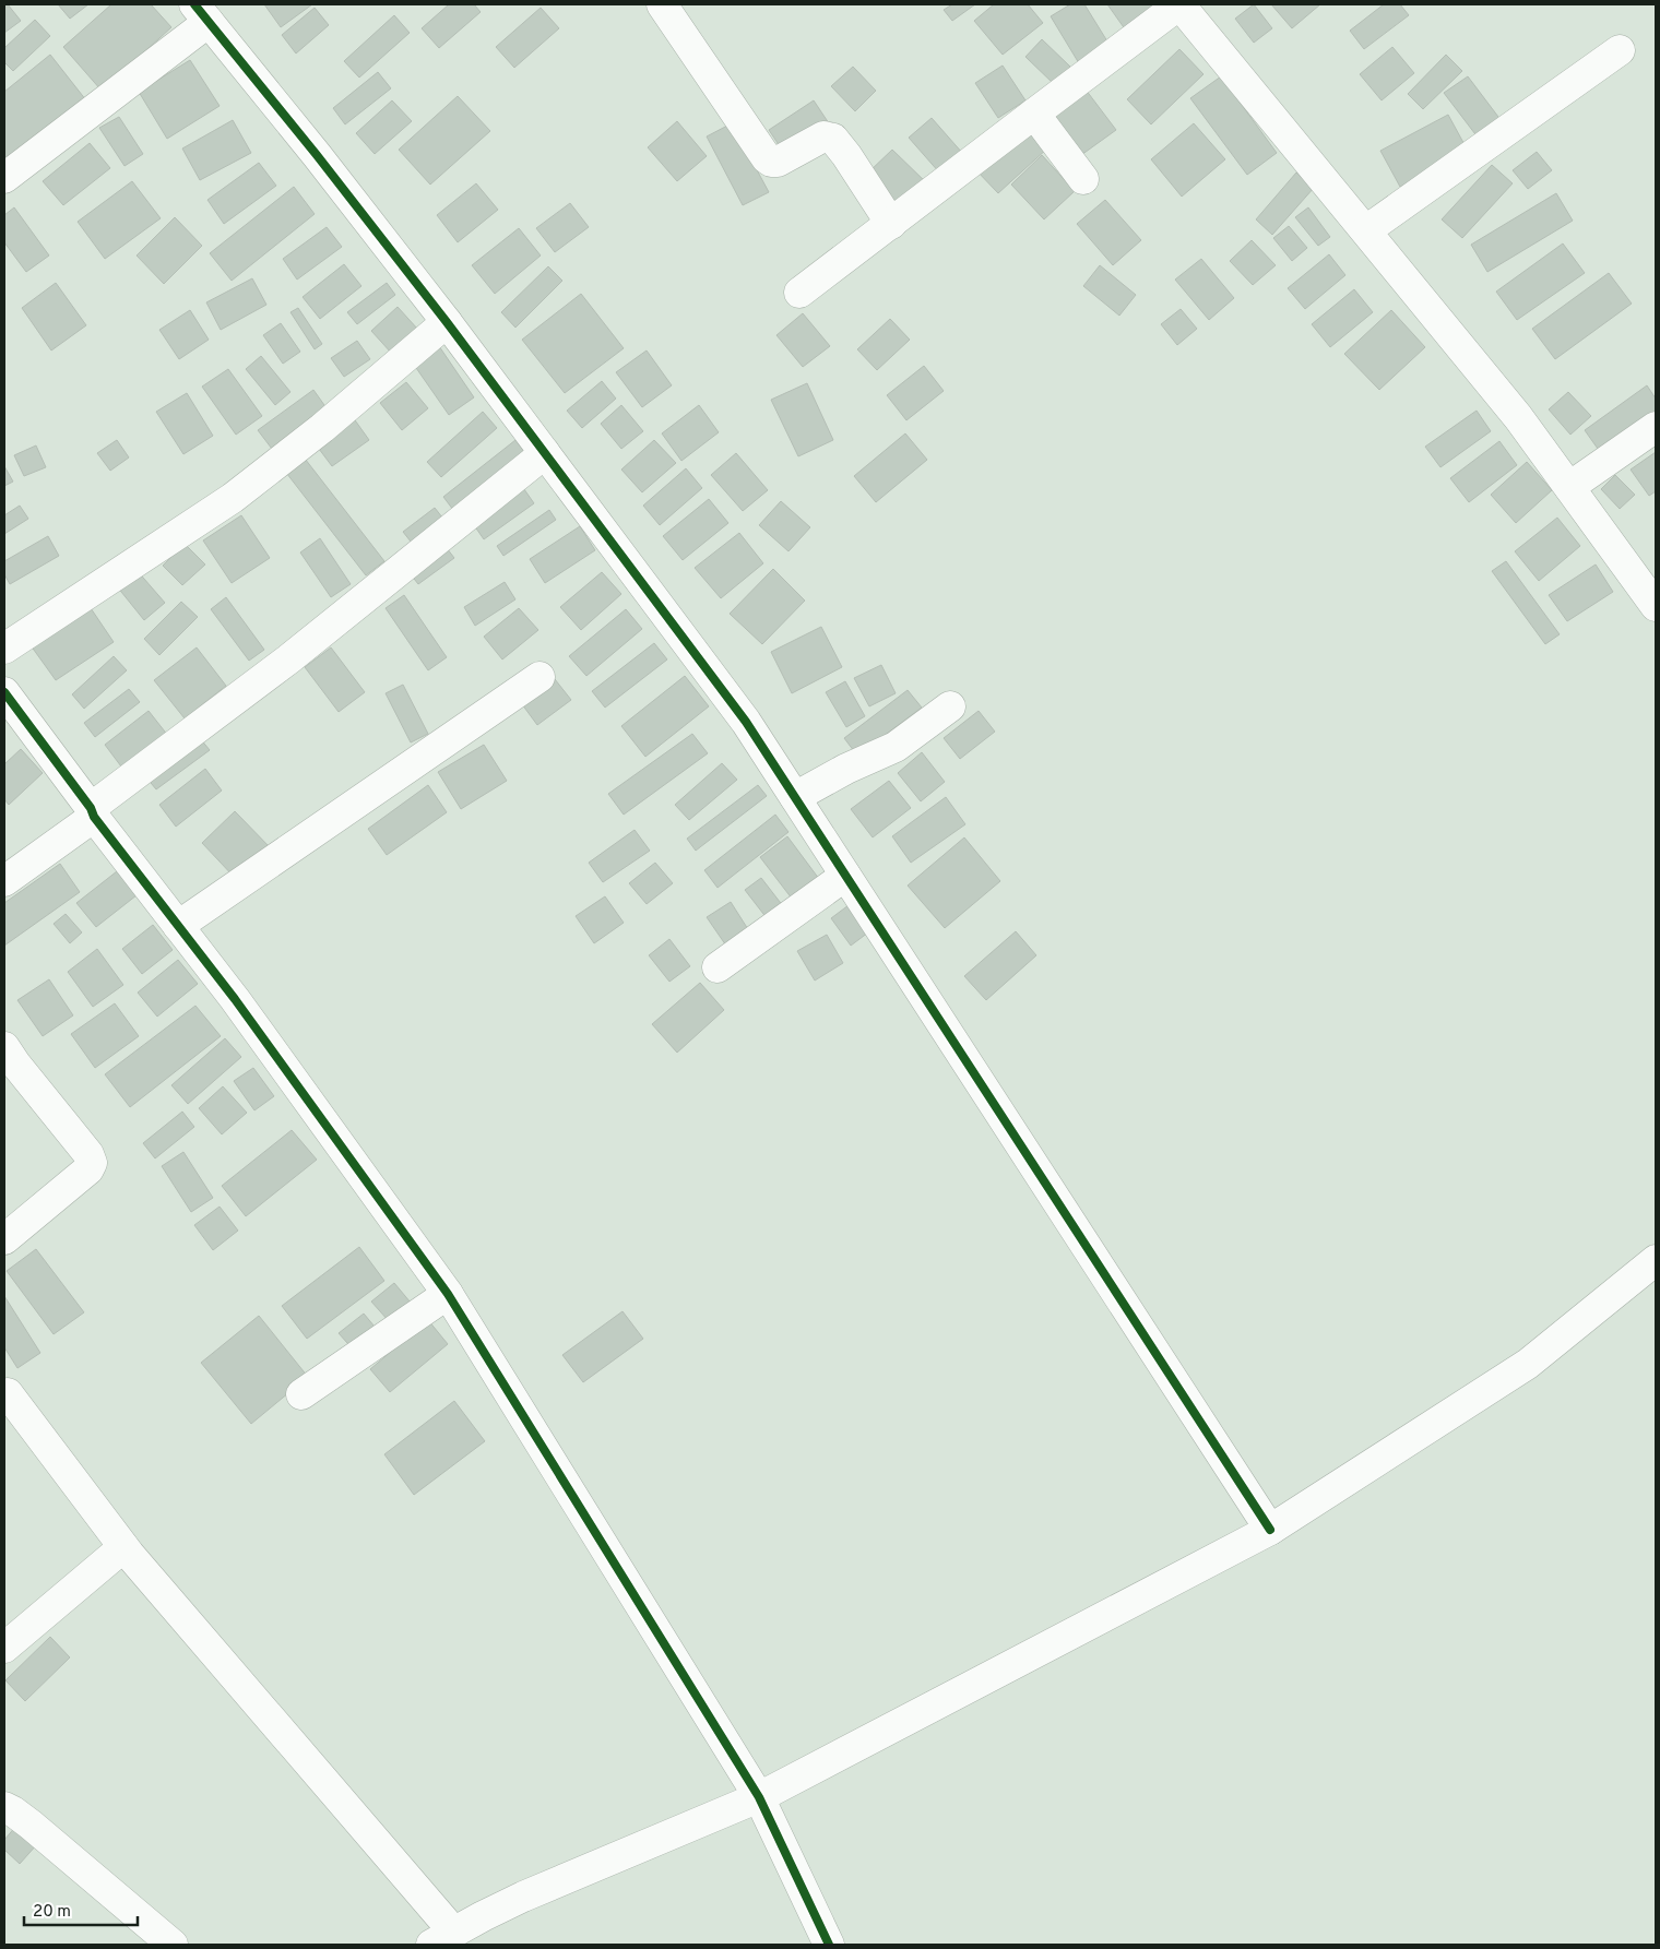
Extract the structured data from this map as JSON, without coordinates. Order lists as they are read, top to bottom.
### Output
{
  "scale_bar": "20 m"
}
